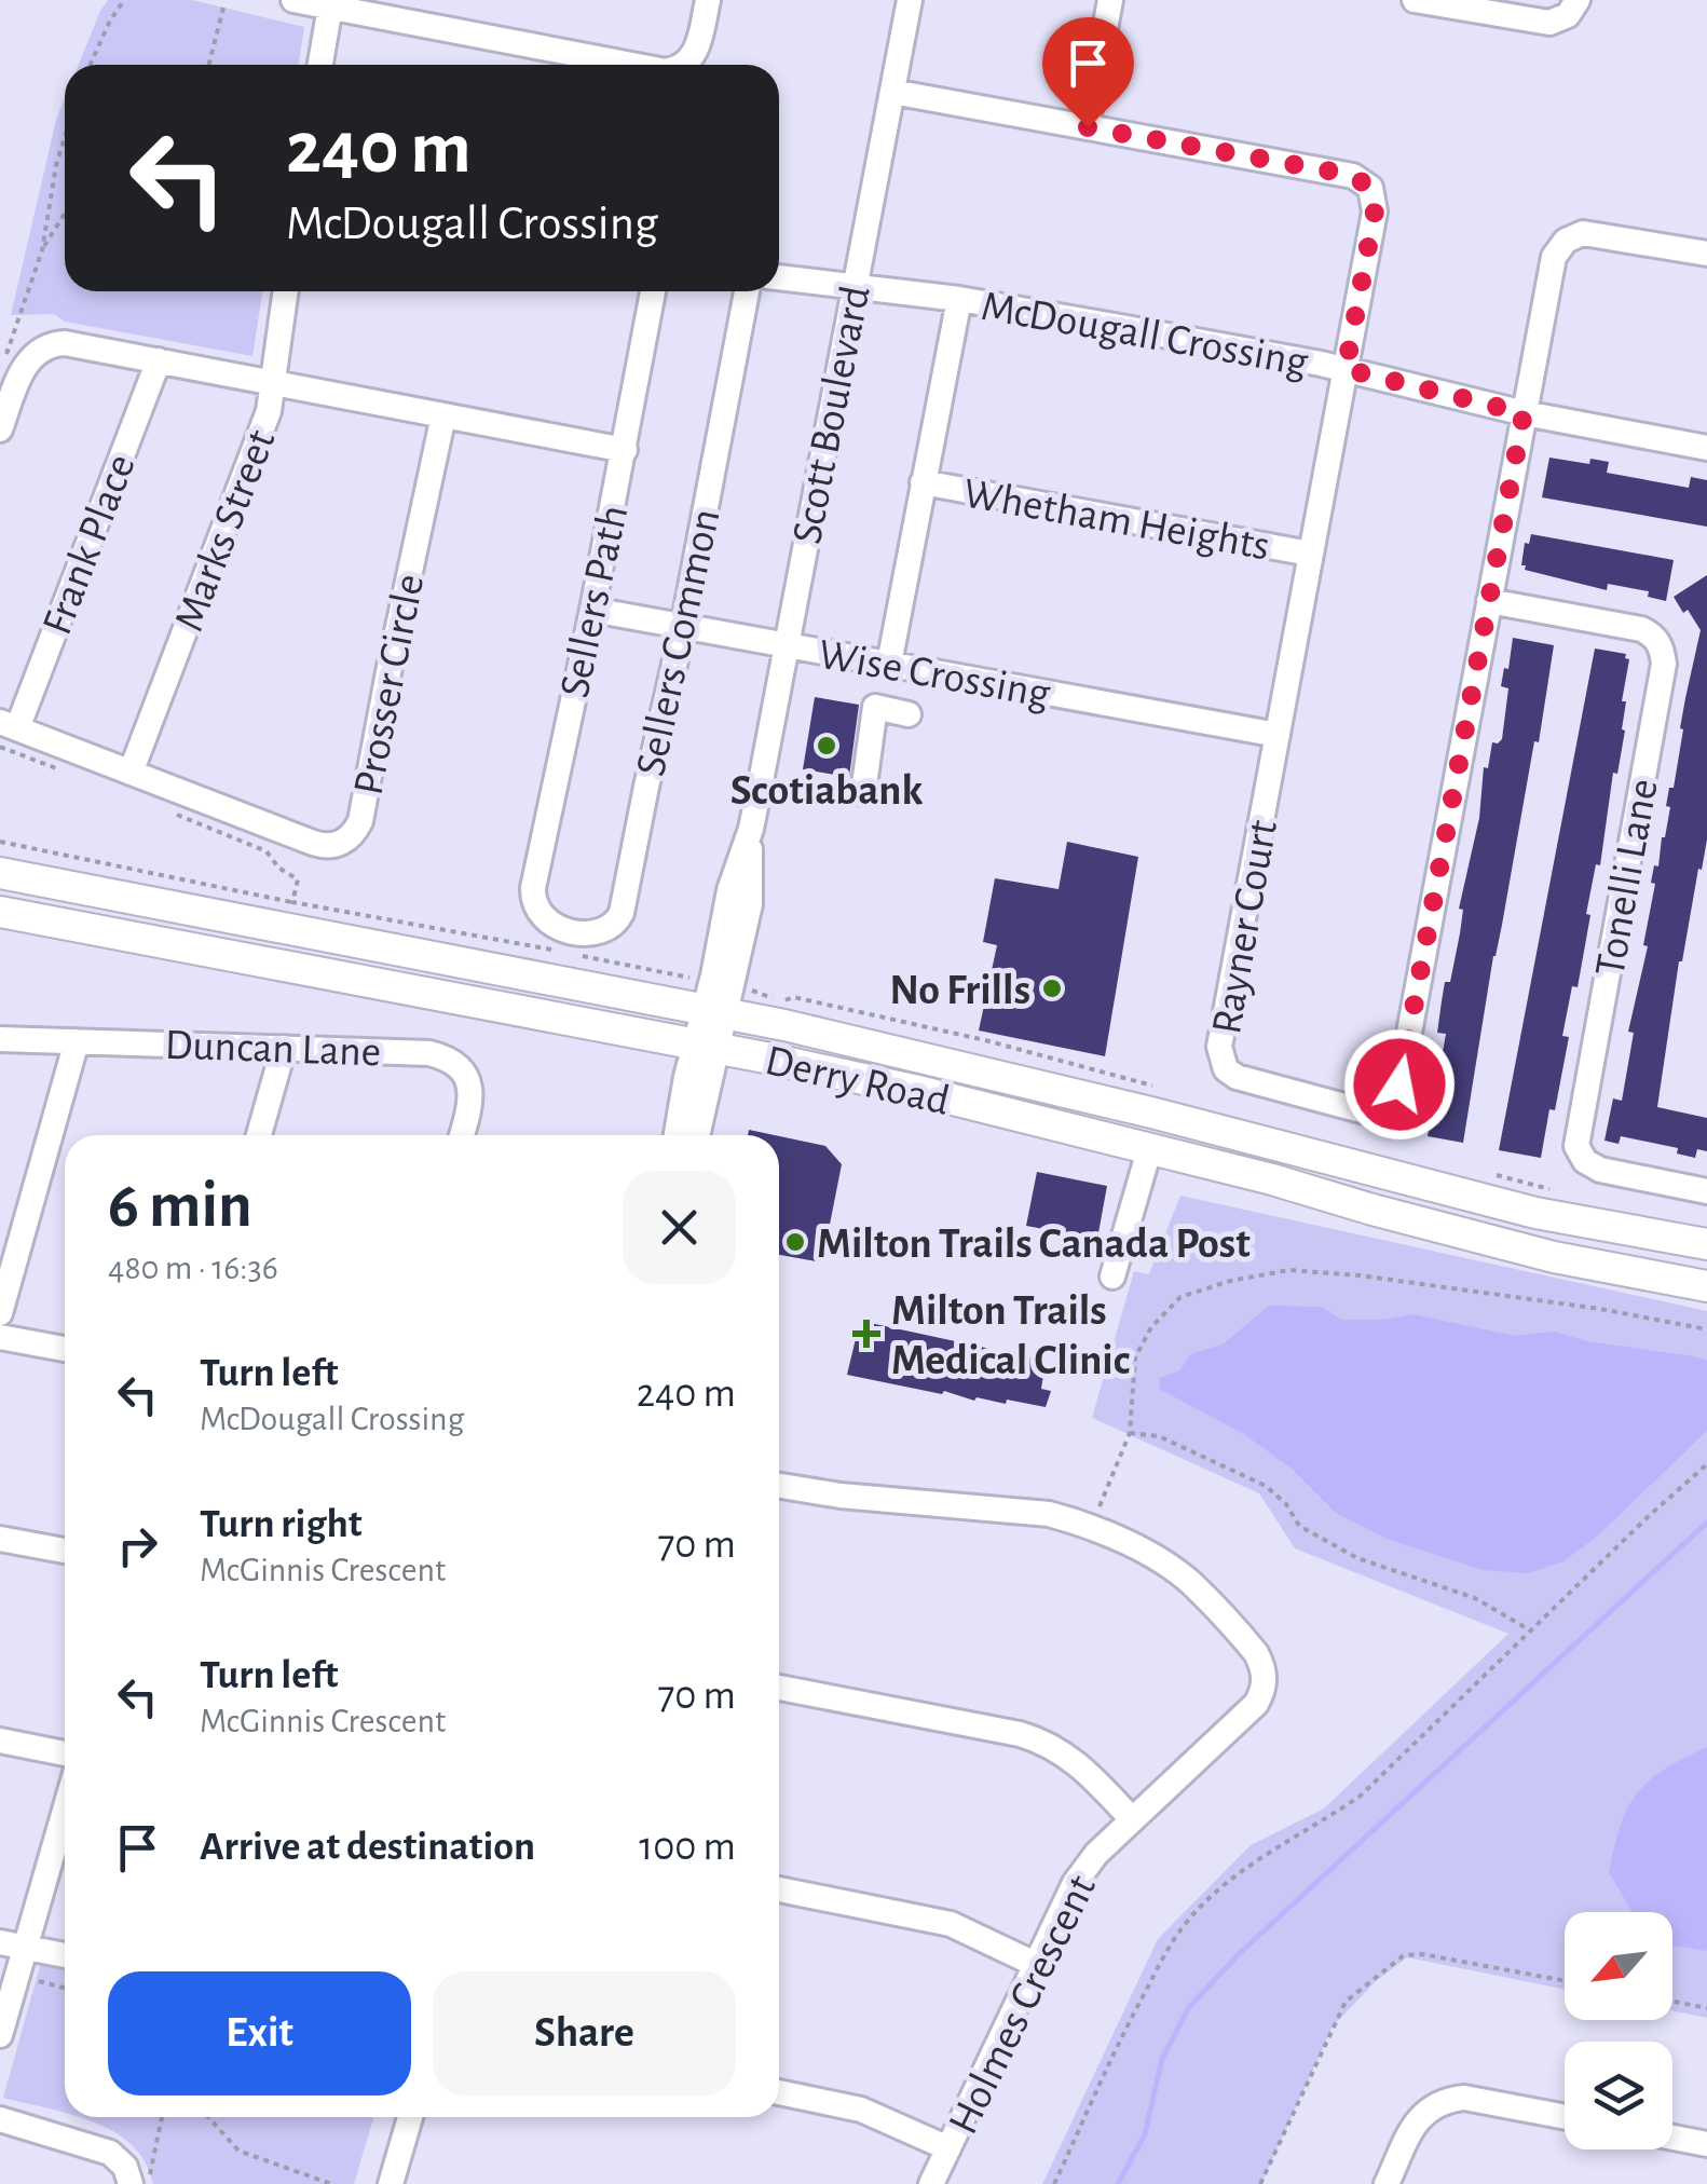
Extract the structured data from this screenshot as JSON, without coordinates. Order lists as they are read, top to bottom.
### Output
{
  "streets": {
    "main road": ["Derry Road"],
    "street": [
      "McDougall Crossing",
      "Scott Boulevard",
      "Whetham Heights",
      "Marks Street",
      "Frank Place",
      "Sellers Path",
      "Sellers Common",
      "Wise Crossing",
      "Prosser Circle",
      "Tonelli Lane",
      "Rayner Court",
      "Duncan Lane",
      "Holmes Crescent"
    ]
  },
  "crossings": [
    ["McDougall Crossing", "Scott Boulevard"],
    ["McDougall Crossing", "Rayner Court"],
    ["Scott Boulevard", "Wise Crossing"],
    ["Scott Boulevard", "Derry Road"],
    ["Whetham Heights", "Rayner Court"],
    ["Marks Street", "Prosser Circle"],
    ["Frank Place", "Prosser Circle"],
    ["Sellers Path", "Sellers Common"],
    ["Sellers Path", "Wise Crossing"],
    ["Sellers Common", "Wise Crossing"],
    ["Wise Crossing", "Rayner Court"],
    ["Tonelli Lane", "Rayner Court"]
  ],
  "places": {
    "other": ["Scotiabank", "No Frills", "Milton Trails Canada Post"],
    "health": ["Milton Trails Medical Clinic"]
  },
  "north": "bottom left",
  "page": {
    "turn": ["240 m", "McDougall Crossing"],
    "heading": ["6 min", "480 m · 16:36"],
    "list": [
      {
        "name": "Turn left",
        "note": "McDougall Crossing",
        "value": "240 m"
      },
      {
        "name": "Turn right",
        "note": "McGinnis Crescent",
        "value": "70 m"
      },
      {
        "name": "Turn left",
        "note": "McGinnis Crescent",
        "value": "70 m"
      },
      {
        "name": "Arrive at destination",
        "value": "100 m"
      }
    ],
    "buttons": ["Exit", "Share"]
  }
}
